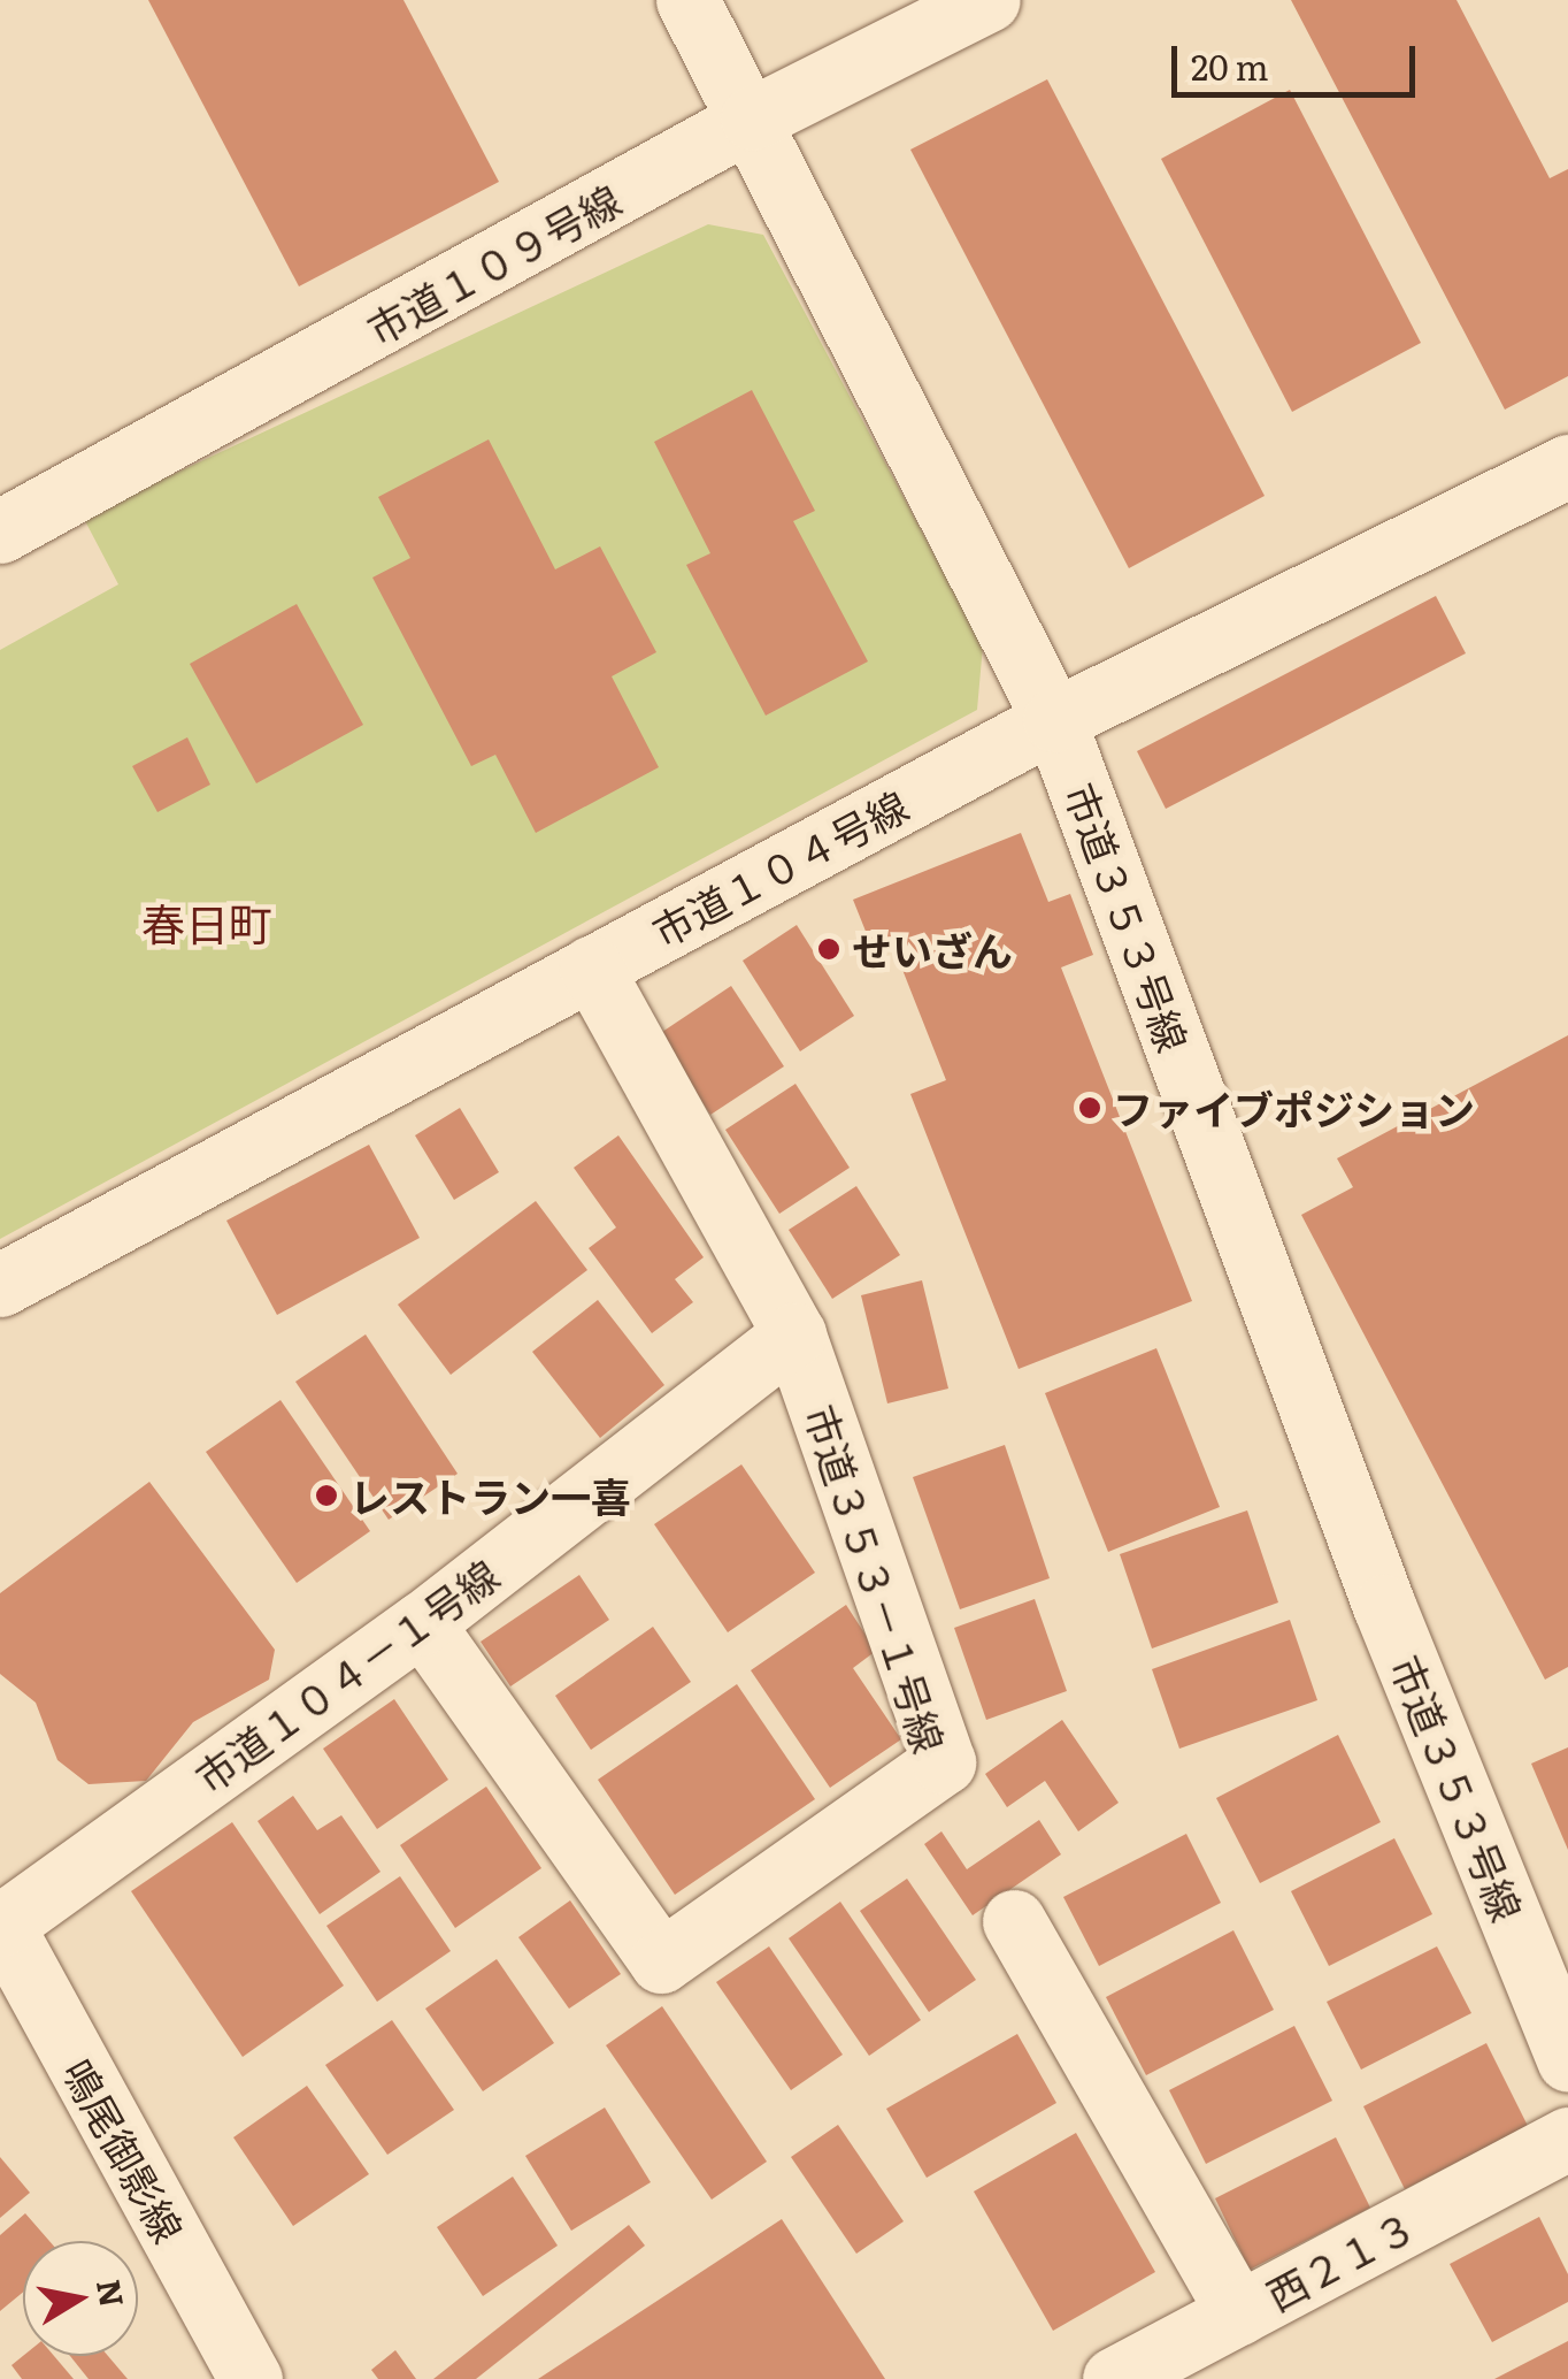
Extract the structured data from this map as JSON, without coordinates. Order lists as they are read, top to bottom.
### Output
{
  "streets": {
    "street": [
      "市道１０９号線",
      "市道１０４号線",
      "市道３５３号線",
      "市道３５３－１号線",
      "市道１０４－１号線",
      "鳴尾御影線",
      "西２１３"
    ]
  },
  "crossings": [
    ["市道１０９号線", "市道３５３号線"],
    ["市道１０４号線", "市道３５３号線"],
    ["市道１０４号線", "市道３５３－１号線"],
    ["市道３５３－１号線", "市道１０４－１号線"],
    ["市道１０４－１号線", "鳴尾御影線"]
  ],
  "districts": ["春日町"],
  "places": ["せいざん", "ファイブポジション", "レストラン一喜"],
  "scale_bar": "20 m",
  "north": "right"
}
